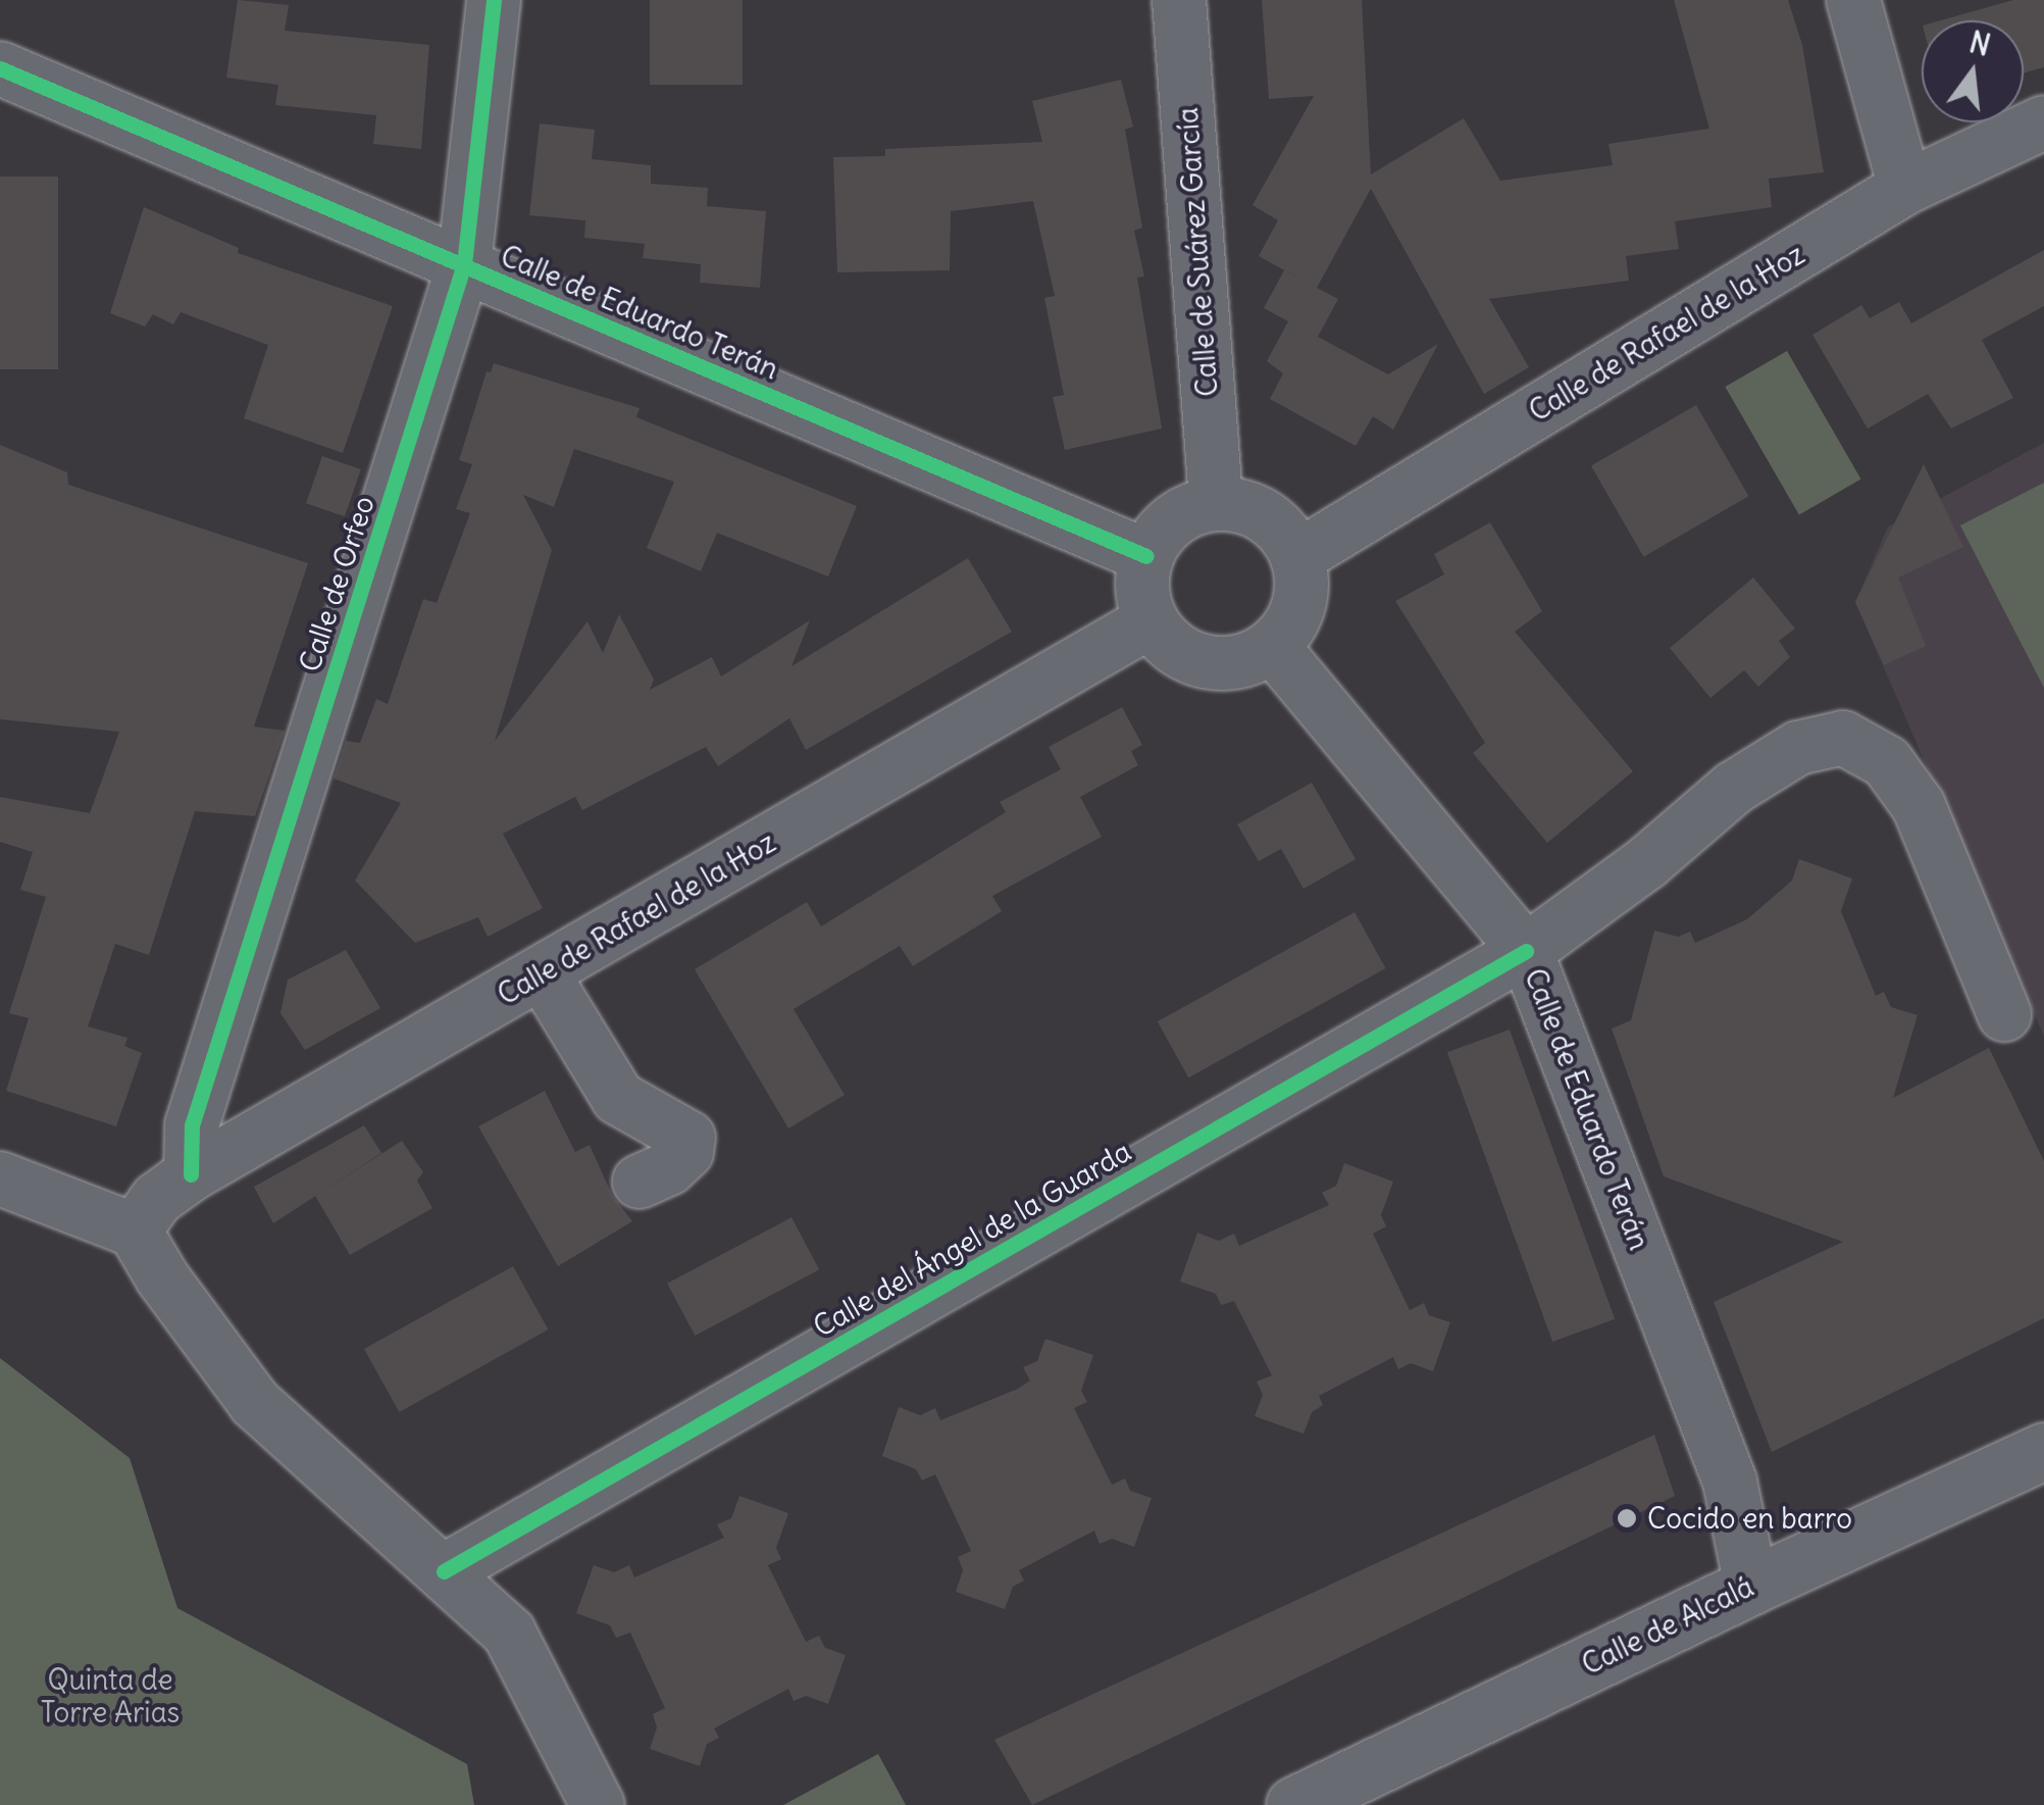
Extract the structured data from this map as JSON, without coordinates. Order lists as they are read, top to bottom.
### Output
{
  "streets": {
    "main road": ["Calle de Alcalá"],
    "street": [
      "Calle de Suárez García",
      "Calle de Eduardo Terán",
      "Calle de Rafael de la Hoz",
      "Calle de Orfeo",
      "Calle del Ángel de la Guarda"
    ]
  },
  "crossings": [
    ["Calle de Suárez García", "Calle de Eduardo Terán"],
    ["Calle de Suárez García", "Calle de Rafael de la Hoz"],
    ["Calle de Eduardo Terán", "Calle de Rafael de la Hoz"],
    ["Calle de Eduardo Terán", "Calle de Orfeo"],
    ["Calle de Eduardo Terán", "Calle del Ángel de la Guarda"],
    ["Calle de Eduardo Terán", "Calle de Alcalá"],
    ["Calle de Rafael de la Hoz", "Calle de Orfeo"]
  ],
  "parks": ["Quinta de Torre Arias"],
  "places": ["Cocido en barro"],
  "north": "top"
}
